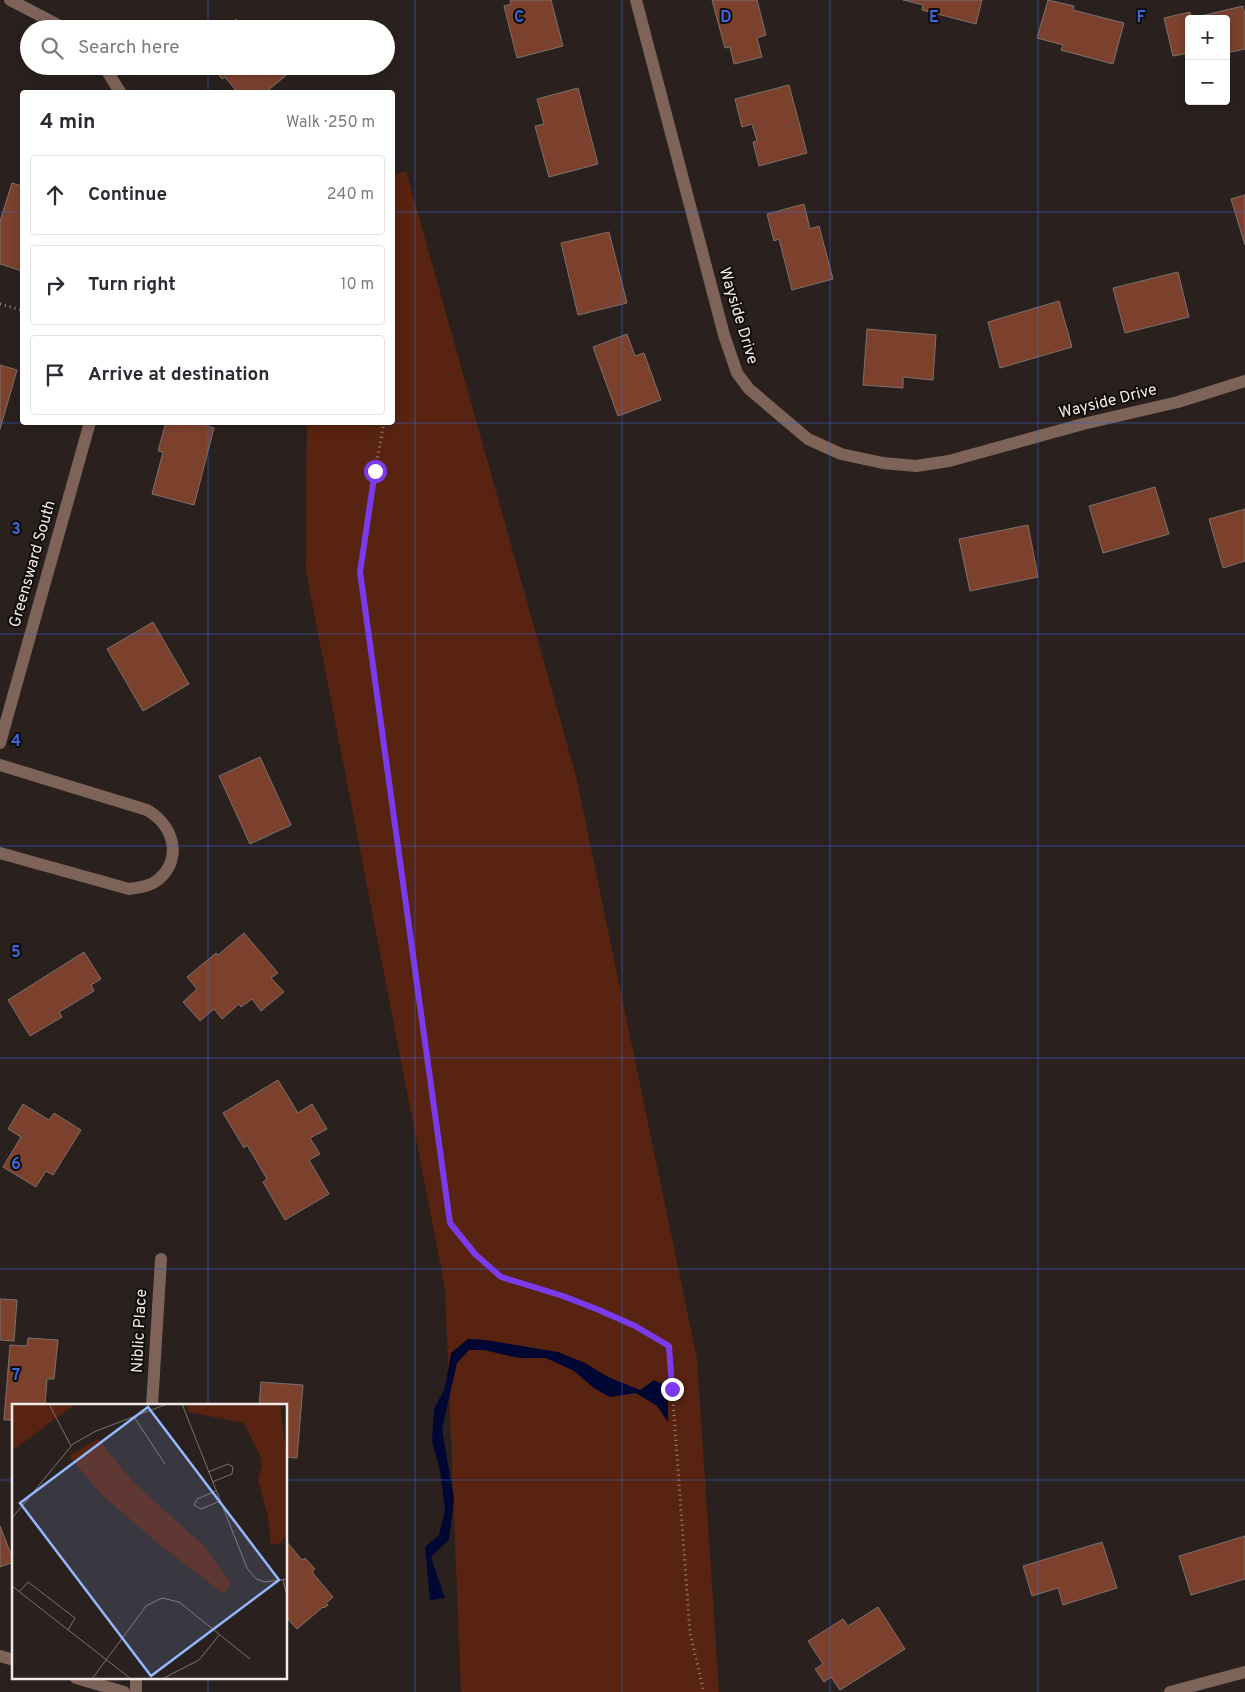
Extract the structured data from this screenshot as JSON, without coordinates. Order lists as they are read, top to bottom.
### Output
{
  "streets": {
    "street": ["Wayside Drive", "Greensward South", "Niblic Place"]
  },
  "page": {
    "map_buttons": ["+", "−"],
    "search": "Search here",
    "heading": ["4 min", "Walk · 250 m"],
    "list": [
      ["Continue", "240 m"],
      ["Turn right", "10 m"],
      "Arrive at destination"
    ]
  },
  "grid": {
    "columns": [
      "C",
      "D",
      "E",
      "F"
    ],
    "rows": [
      "3",
      "4",
      "5",
      "6",
      "7"
    ]
  }
}
